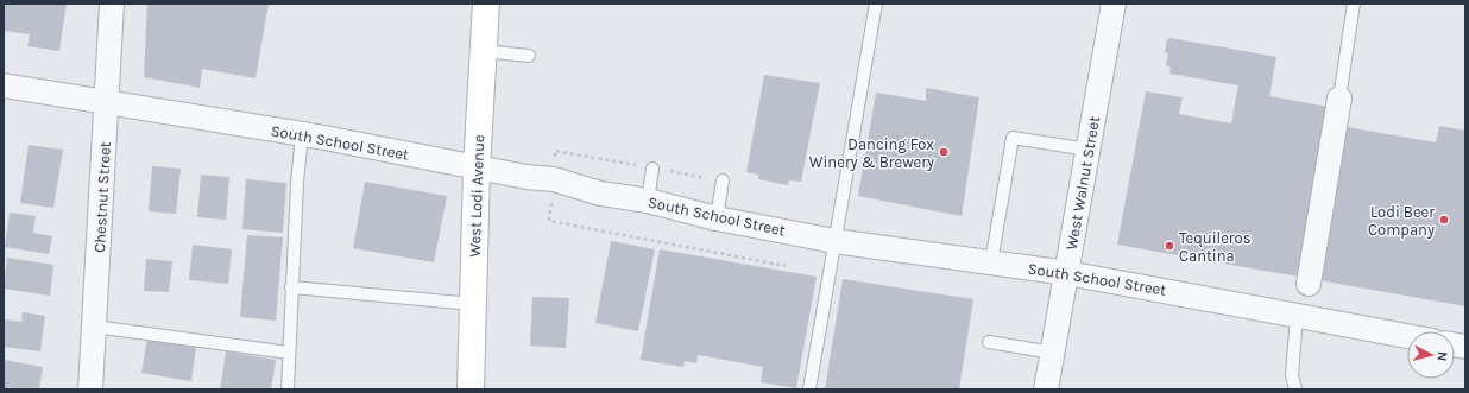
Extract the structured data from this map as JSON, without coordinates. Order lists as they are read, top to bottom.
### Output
{
  "streets": {
    "main road": ["West Lodi Avenue"],
    "street": ["South School Street", "West Walnut Street", "Chestnut Street"]
  },
  "crossings": [
    ["South School Street", "West Walnut Street"],
    ["South School Street", "West Lodi Avenue"],
    ["South School Street", "Chestnut Street"]
  ],
  "places": ["Dancing Fox Winery & Brewery", "Lodi Beer Company", "Tequileros Cantina"],
  "north": "right"
}
